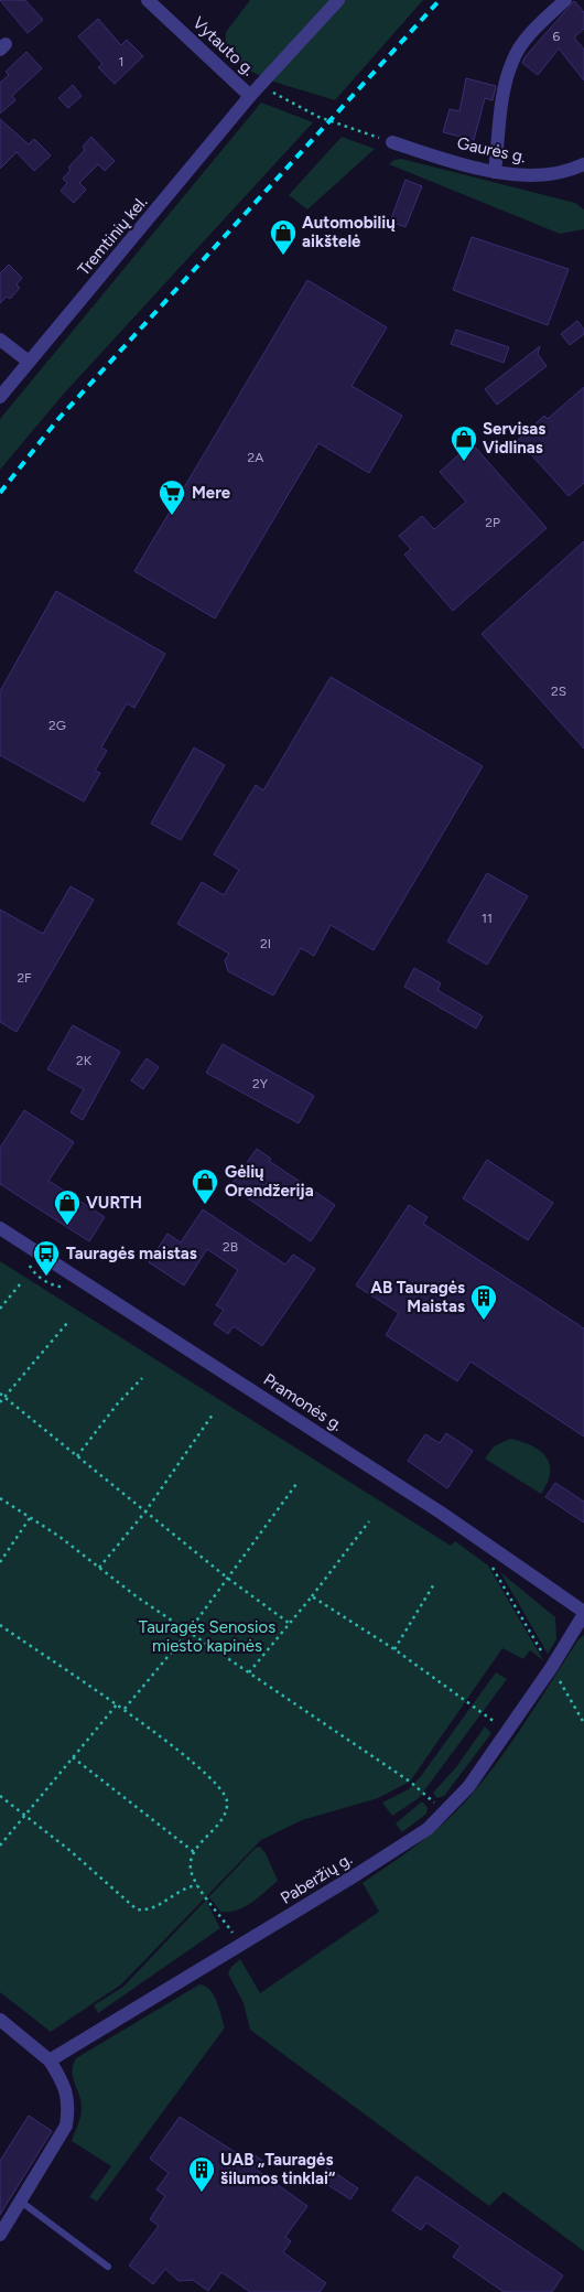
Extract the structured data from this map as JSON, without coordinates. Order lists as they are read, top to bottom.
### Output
{
  "streets": {
    "street": [
      "Vytauto g.",
      "Gaurės g.",
      "Tremtinių kel.",
      "Pramonės g.",
      "Paberžių g."
    ]
  },
  "crossings": [
    ["Vytauto g.", "Tremtinių kel."],
    ["Pramonės g.", "Paberžių g."]
  ],
  "parks": ["Tauragės Senosios miesto kapinės"],
  "places": {
    "shop": [
      "Automobilių aikštelė",
      "Servisas Vidlinas",
      "Gėlių Orendžerija",
      "VURTH"
    ],
    "supermarket": ["Mere"],
    "bus stop": ["Tauragės maistas"],
    "building": ["AB Tauragės Maistas", "UAB „Tauragės šilumos tinklai“"]
  },
  "house_numbers": [
    "6",
    "1",
    "2A",
    "2P",
    "2S",
    "2G",
    "11",
    "2I",
    "2F",
    "2K",
    "2Y",
    "2B"
  ]
}
